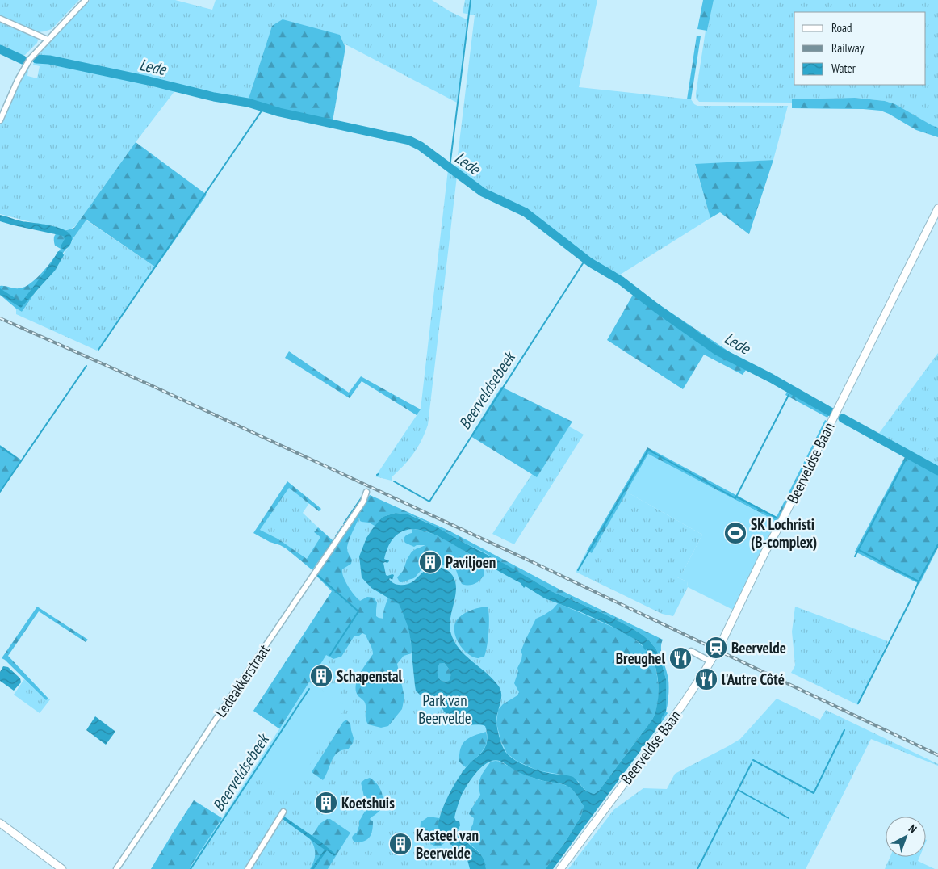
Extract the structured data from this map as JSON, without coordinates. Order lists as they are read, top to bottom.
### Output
{
  "streets": {
    "main road": ["Beerveldse Baan"],
    "street": ["Ledeakkerstraat"]
  },
  "water": ["Lede", "Beerveldsebeek"],
  "parks": ["Park van Beervelde"],
  "places": {
    "sports": ["SK Lochristi (B-complex)"],
    "building": [
      "Paviljoen",
      "Schapenstal",
      "Koetshuis",
      "Kasteel van Beervelde"
    ],
    "station": ["Beervelde"],
    "restaurant": ["Breughel", "l'Autre Côté"]
  },
  "legend": ["Road", "Railway", "Water"],
  "north": "top right"
}
